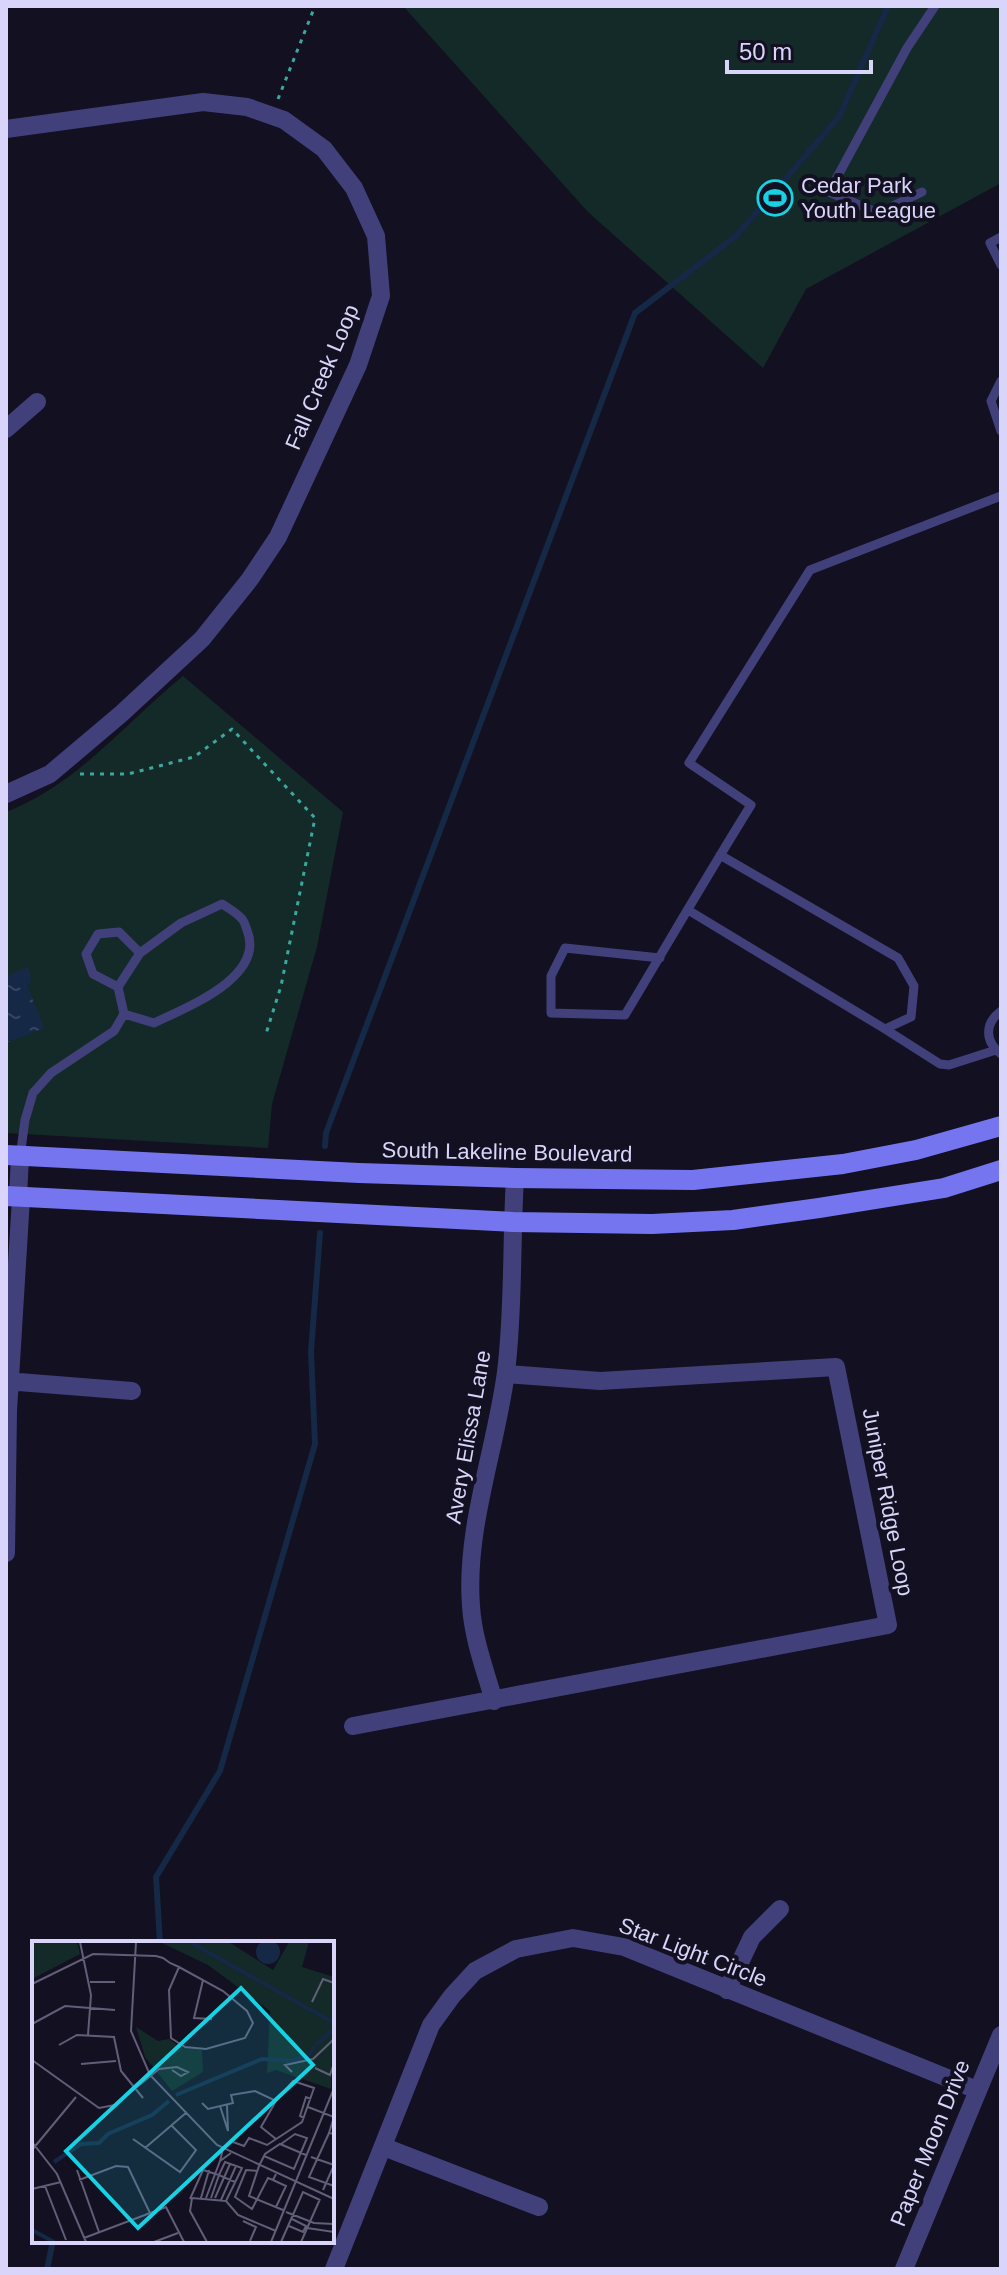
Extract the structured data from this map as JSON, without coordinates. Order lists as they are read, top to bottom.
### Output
{
  "streets": {
    "main road": ["South Lakeline Boulevard"],
    "street": [
      "Fall Creek Loop",
      "Avery Elissa Lane",
      "Juniper Ridge Loop",
      "Star Light Circle",
      "Paper Moon Drive"
    ]
  },
  "crossings": [
    ["South Lakeline Boulevard", "Avery Elissa Lane"],
    ["Avery Elissa Lane", "Juniper Ridge Loop"],
    ["Star Light Circle", "Paper Moon Drive"]
  ],
  "places": {
    "sports": ["Cedar Park Youth League"]
  },
  "scale_bar": "50 m"
}
